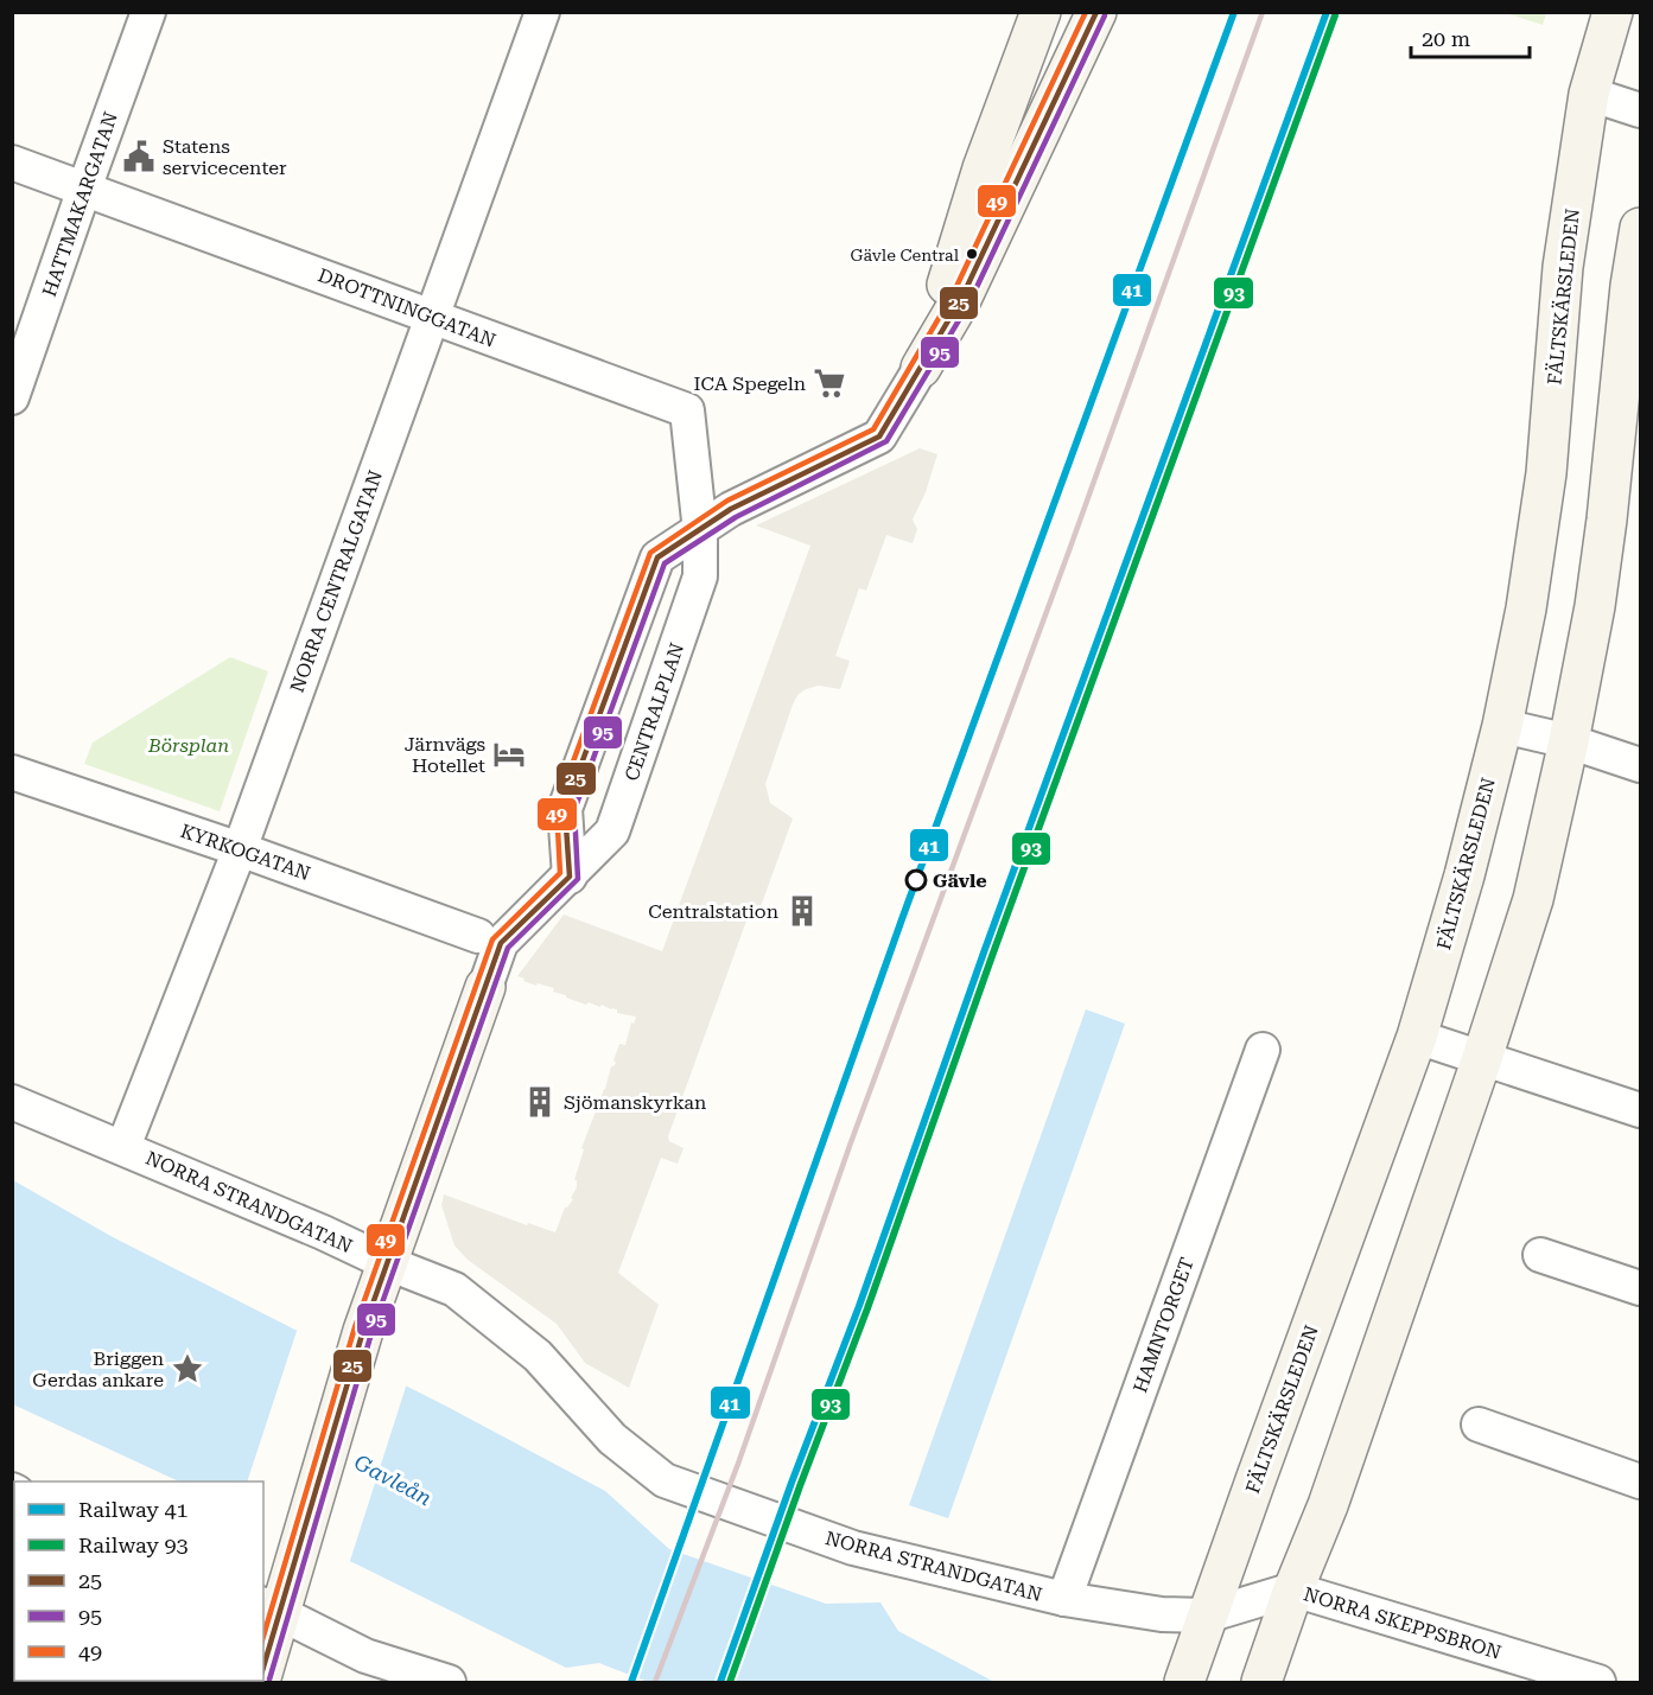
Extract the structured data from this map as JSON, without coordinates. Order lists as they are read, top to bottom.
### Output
{
  "streets": {
    "main road": ["FÄLTSKÄRSLEDEN"],
    "street": [
      "HATTMAKARGATAN",
      "DROTTNINGGATAN",
      "NORRA CENTRALGATAN",
      "CENTRALPLAN",
      "KYRKOGATAN",
      "NORRA STRANDGATAN",
      "HAMNTORGET",
      "NORRA SKEPPSBRON"
    ]
  },
  "crossings": [
    ["HATTMAKARGATAN", "DROTTNINGGATAN"],
    ["FÄLTSKÄRSLEDEN", "NORRA STRANDGATAN"],
    ["FÄLTSKÄRSLEDEN", "NORRA SKEPPSBRON"],
    ["DROTTNINGGATAN", "NORRA CENTRALGATAN"],
    ["DROTTNINGGATAN", "CENTRALPLAN"],
    ["NORRA CENTRALGATAN", "KYRKOGATAN"],
    ["NORRA CENTRALGATAN", "NORRA STRANDGATAN"],
    ["CENTRALPLAN", "KYRKOGATAN"],
    ["NORRA STRANDGATAN", "HAMNTORGET"],
    ["NORRA STRANDGATAN", "NORRA SKEPPSBRON"]
  ],
  "water": ["Gavleån"],
  "parks": ["Börsplan"],
  "places": {
    "public building": ["Statens servicecenter"],
    "other": ["Gävle Central", "Gävle"],
    "supermarket": ["ICA Spegeln"],
    "hotel": ["Järnvägs Hotellet"],
    "building": ["Centralstation", "Sjömanskyrkan"],
    "place": ["Briggen Gerdas ankare"]
  },
  "lines": [
    "rail line 41",
    "transit line 25",
    "transit line 49",
    "rail line 93",
    "transit line 95"
  ],
  "legend": [
    "Railway 41",
    "Railway 93",
    "25",
    "95",
    "49"
  ],
  "scale_bar": "20 m"
}
